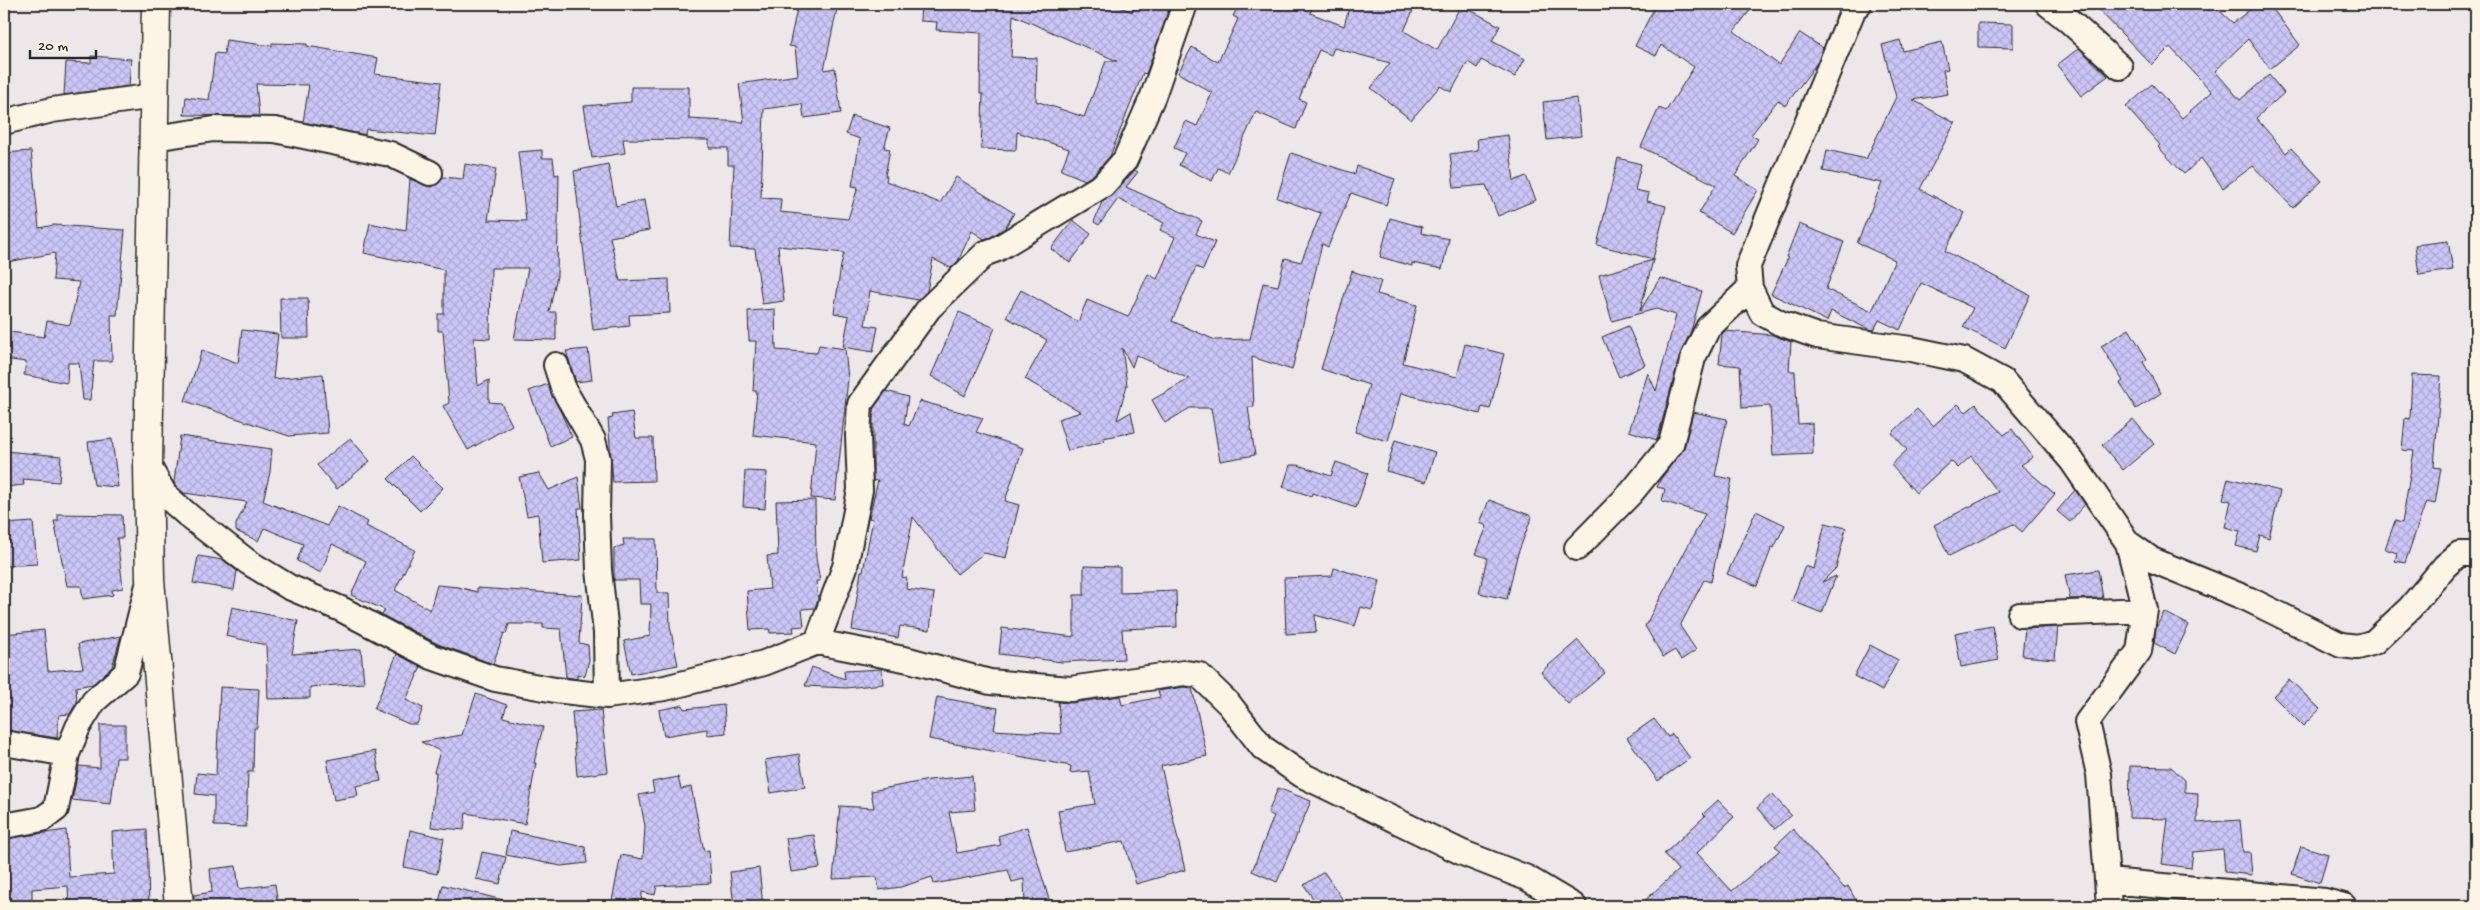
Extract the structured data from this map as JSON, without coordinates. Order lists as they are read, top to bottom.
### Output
{
  "scale_bar": "20 m"
}
